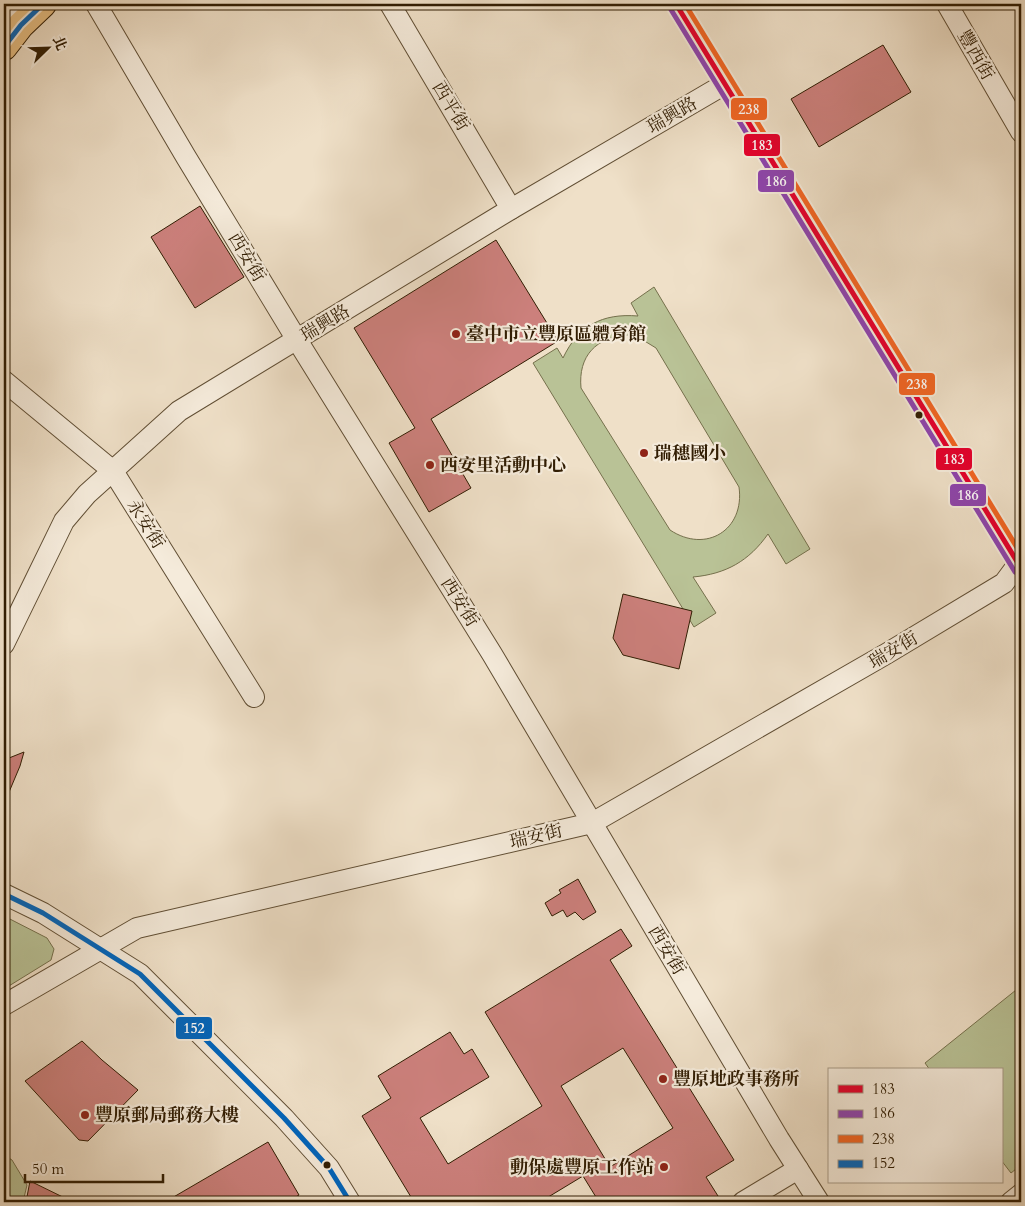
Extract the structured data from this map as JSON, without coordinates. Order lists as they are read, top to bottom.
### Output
{
  "streets": {
    "street": [
      "豐西街",
      "西平街",
      "瑞興路",
      "西安街",
      "永安街",
      "瑞安街"
    ]
  },
  "crossings": [
    ["西平街", "瑞興路"],
    ["瑞興路", "西安街"],
    ["瑞興路", "永安街"],
    ["西安街", "瑞安街"]
  ],
  "places": [
    "臺中市立豐原區體育館",
    "瑞穗國小",
    "西安里活動中心",
    "豐原地政事務所",
    "豐原郵局郵務大樓",
    "動保處豐原工作站"
  ],
  "lines": [
    "transit line 183",
    "transit line 238",
    "transit line 152",
    "transit line 186"
  ],
  "legend": [
    "183",
    "186",
    "238",
    "152"
  ],
  "scale_bar": "50 m",
  "north": "top right"
}
